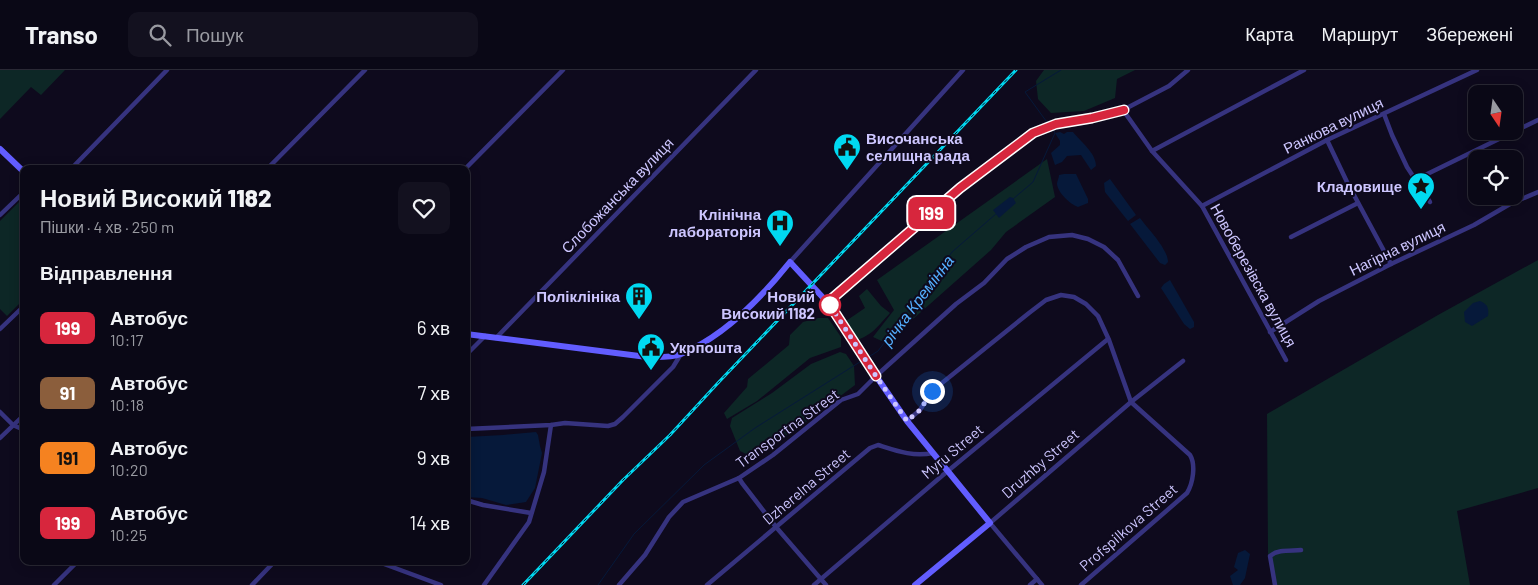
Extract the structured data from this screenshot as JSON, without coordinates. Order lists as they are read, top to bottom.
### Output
{
  "streets": {
    "street": [
      "Ранкова вулиця",
      "Слобожанська вулиця",
      "Нагірна вулиця",
      "Новоберезівска вулиця",
      "Transportna Street",
      "Myru Street",
      "Druzhby Street",
      "Dzherelna Street",
      "Profspilkova Street"
    ]
  },
  "crossings": [
    ["Ранкова вулиця", "Новоберезівска вулиця"],
    ["Нагірна вулиця", "Новоберезівска вулиця"],
    ["Myru Street", "Profspilkova Street"],
    ["Druzhby Street", "Profspilkova Street"]
  ],
  "water": ["річка Кремінна"],
  "places": {
    "public building": ["Височанська селищна рада", "Укрпошта"],
    "place": ["Кладовище"],
    "hospital": ["Клінічна лабораторія"],
    "other": ["Новий Високий 1182"],
    "building": ["Поліклініка"]
  },
  "lines": ["bus line 199"],
  "north": "bottom",
  "page": {
    "header": "Transo",
    "search": "Пошук",
    "nav": ["Карта", "Маршрут", "Збережені"],
    "on_map": "199",
    "heading": [
      ["Новий Високий 1182", "Пішки · 4 хв · 250 m"],
      "Відправлення"
    ],
    "list": [
      {
        "mark": "199",
        "name": "Автобус",
        "note": "10:17",
        "value": "6 хв"
      },
      {
        "mark": "91",
        "name": "Автобус",
        "note": "10:18",
        "value": "7 хв"
      },
      {
        "mark": "191",
        "name": "Автобус",
        "note": "10:20",
        "value": "9 хв"
      },
      {
        "mark": "199",
        "name": "Автобус",
        "note": "10:25",
        "value": "14 хв"
      }
    ]
  }
}
